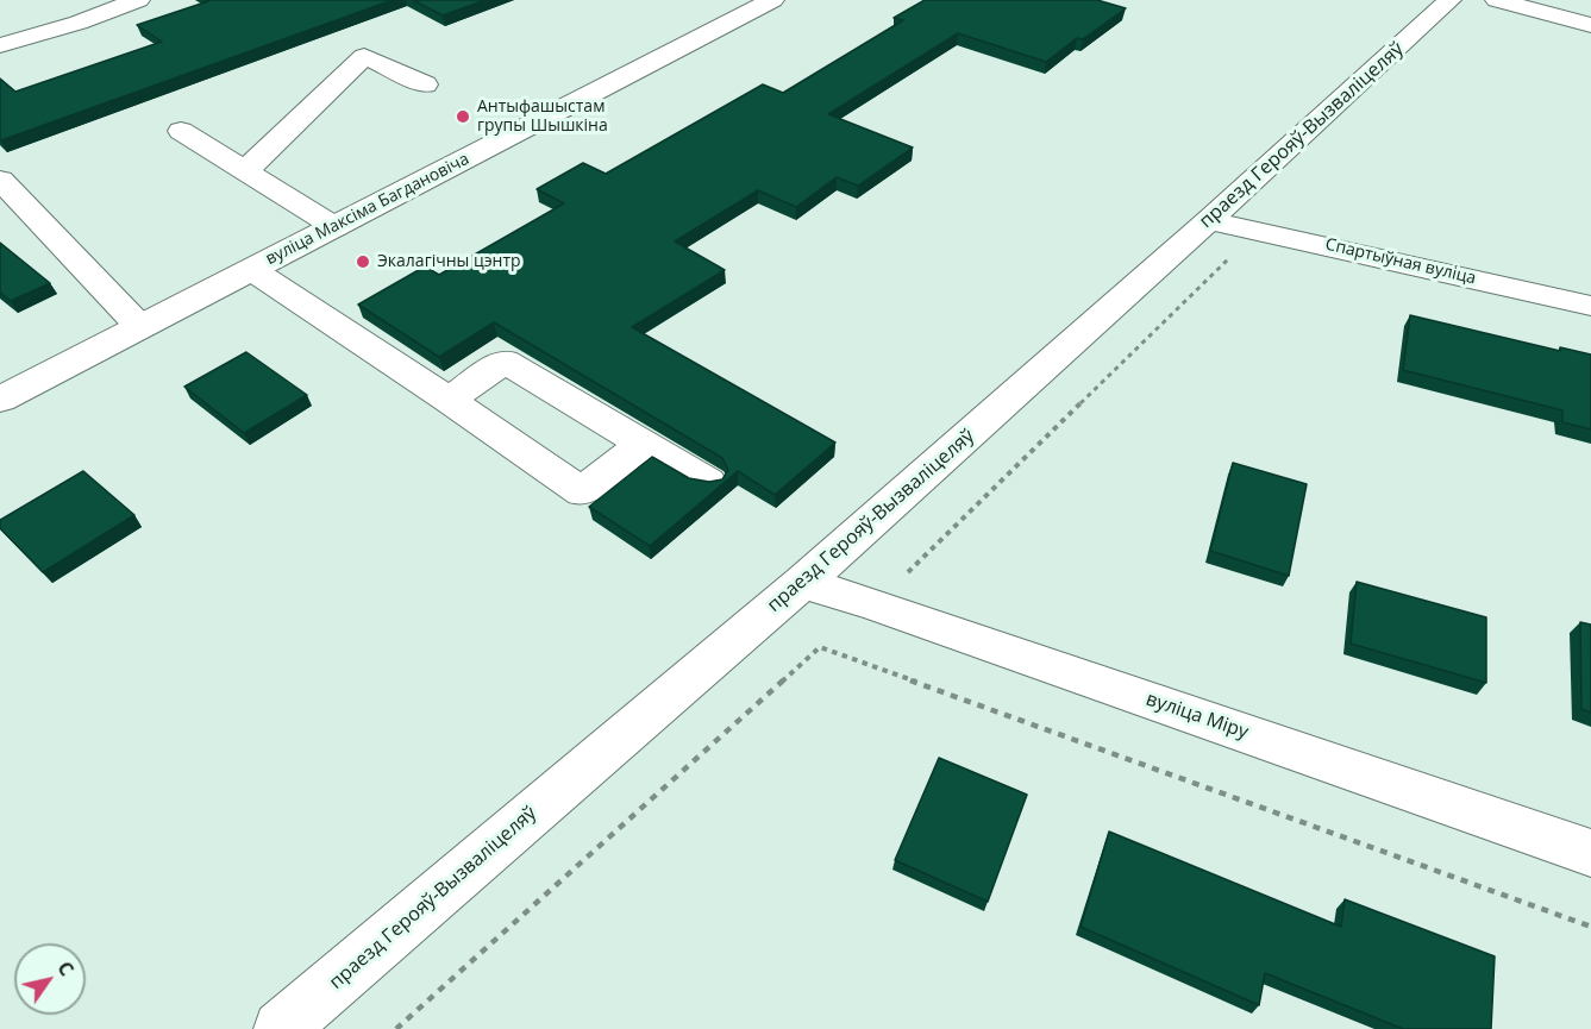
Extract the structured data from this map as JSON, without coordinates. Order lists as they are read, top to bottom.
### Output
{
  "streets": {
    "street": [
      "праезд Герояў-Вызваліцеляў",
      "вуліца Максіма Багдановіча",
      "Спартыўная вуліца",
      "вуліца Міру"
    ]
  },
  "crossings": [
    ["праезд Герояў-Вызваліцеляў", "Спартыўная вуліца"],
    ["праезд Герояў-Вызваліцеляў", "вуліца Міру"]
  ],
  "places": ["Антыфашыстам групы Шышкіна", "Экалагічны цэнтр"],
  "north": "top right"
}
